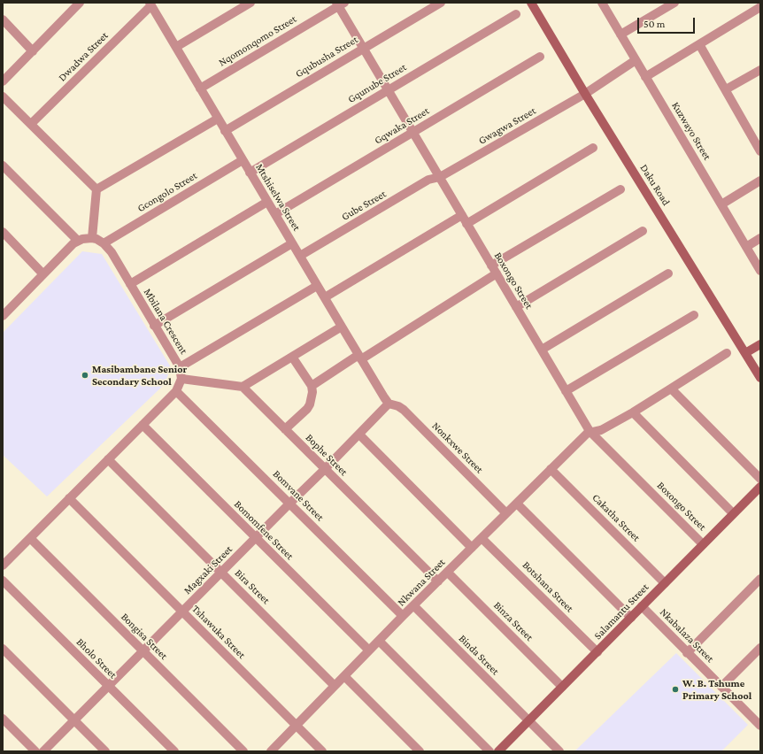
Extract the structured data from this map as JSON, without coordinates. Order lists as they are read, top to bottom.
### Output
{
  "streets": {
    "main road": ["Daku Road", "Salamantu Street"],
    "street": [
      "Nqomonqomo Street",
      "Dwadwa Street",
      "Gqubusha Street",
      "Gqunube Street",
      "Gqwaka Street",
      "Gwagwa Street",
      "Kuzwayo Street",
      "Gcongolo Street",
      "Mtshiselwa Street",
      "Gube Street",
      "Boxongo Street",
      "Mbilana Crescent",
      "Nonkxwe Street",
      "Bophe Street",
      "Bomvane Street",
      "Cakatha Street",
      "Bomomfene Street",
      "Magxaki Street",
      "Nkwana Street",
      "Bira Street",
      "Botshana Street",
      "Binza Street",
      "Tshawuka Street",
      "Nkabalaza Street",
      "Bongisa Street",
      "Binda Street",
      "Bholo Street"
    ]
  },
  "crossings": [
    ["Nqomonqomo Street", "Mtshiselwa Street"],
    ["Nqomonqomo Street", "Boxongo Street"],
    ["Dwadwa Street", "Mtshiselwa Street"],
    ["Gqubusha Street", "Mtshiselwa Street"],
    ["Gqubusha Street", "Boxongo Street"],
    ["Gqunube Street", "Mtshiselwa Street"],
    ["Gqunube Street", "Boxongo Street"],
    ["Gqwaka Street", "Mtshiselwa Street"],
    ["Gqwaka Street", "Boxongo Street"],
    ["Gwagwa Street", "Kuzwayo Street"],
    ["Gwagwa Street", "Daku Road"],
    ["Gwagwa Street", "Gube Street"],
    ["Gwagwa Street", "Boxongo Street"],
    ["Gcongolo Street", "Mtshiselwa Street"],
    ["Gcongolo Street", "Mbilana Crescent"],
    ["Mtshiselwa Street", "Gube Street"],
    ["Mtshiselwa Street", "Nonkxwe Street"],
    ["Mtshiselwa Street", "Magxaki Street"],
    ["Gube Street", "Boxongo Street"],
    ["Boxongo Street", "Nkwana Street"],
    ["Boxongo Street", "Salamantu Street"],
    ["Nonkxwe Street", "Magxaki Street"],
    ["Nonkxwe Street", "Nkwana Street"],
    ["Bophe Street", "Magxaki Street"],
    ["Bophe Street", "Nkwana Street"],
    ["Bomvane Street", "Magxaki Street"],
    ["Bomvane Street", "Nkwana Street"],
    ["Cakatha Street", "Nkwana Street"],
    ["Cakatha Street", "Salamantu Street"],
    ["Bomomfene Street", "Magxaki Street"],
    ["Bomomfene Street", "Nkwana Street"],
    ["Magxaki Street", "Bira Street"],
    ["Magxaki Street", "Tshawuka Street"],
    ["Magxaki Street", "Bongisa Street"],
    ["Magxaki Street", "Bholo Street"],
    ["Nkwana Street", "Bira Street"],
    ["Nkwana Street", "Botshana Street"],
    ["Nkwana Street", "Binza Street"],
    ["Nkwana Street", "Tshawuka Street"],
    ["Nkwana Street", "Binda Street"],
    ["Botshana Street", "Salamantu Street"],
    ["Salamantu Street", "Binza Street"],
    ["Salamantu Street", "Nkabalaza Street"],
    ["Salamantu Street", "Binda Street"]
  ],
  "places": ["Masibambane Senior Secondary School", "W. B. Tshume Primary School"],
  "scale_bar": "50 m"
}
